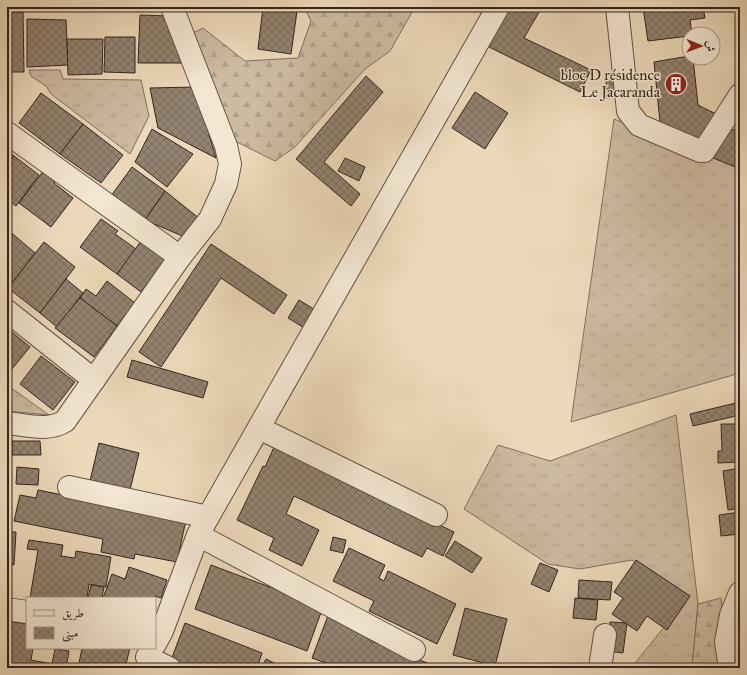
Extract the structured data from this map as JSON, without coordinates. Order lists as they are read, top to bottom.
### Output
{
  "places": {
    "building": ["bloc D résidence Le Jacaranda"]
  },
  "legend": ["طريق", "مبنى"],
  "north": "right"
}
